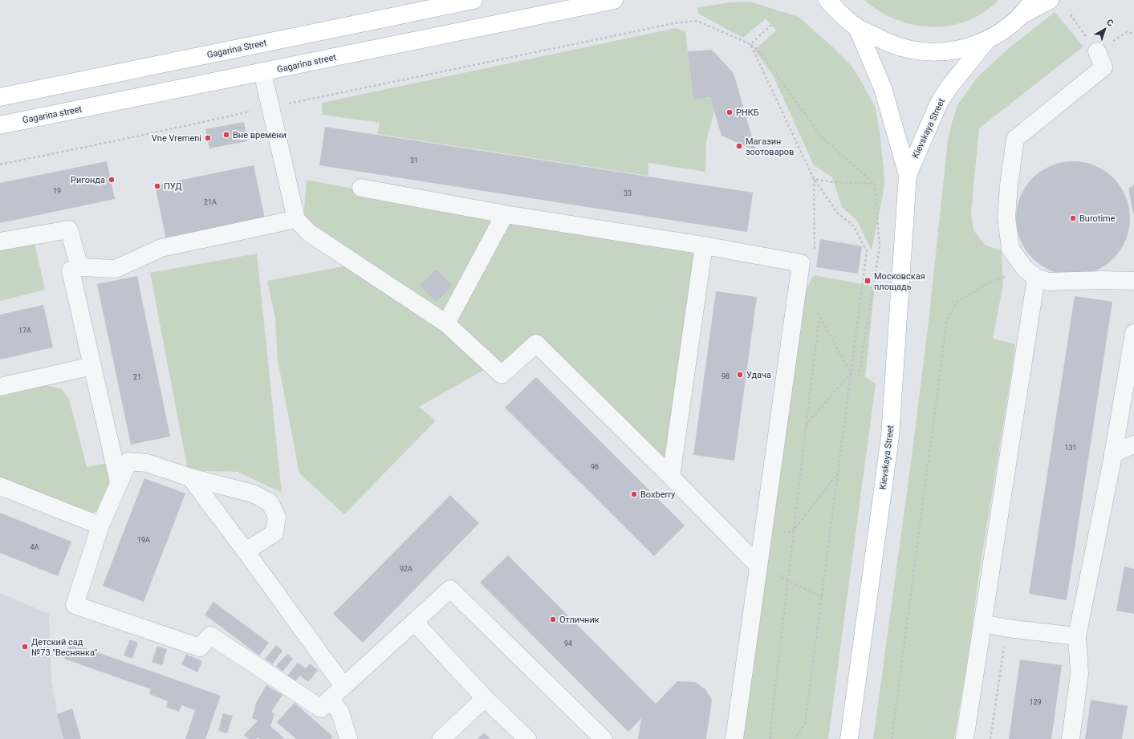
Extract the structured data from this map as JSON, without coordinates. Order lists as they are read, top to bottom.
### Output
{
  "streets": {
    "main road": ["Gagarina Street", "Gagarina street", "Kievskaya Street"]
  },
  "places": {
    "other": [
      "РНКБ",
      "Вне времени",
      "Vne Vremeni",
      "Магазин зоотоваров",
      "Ригонда",
      "ПУД",
      "Burotime",
      "Удача",
      "Boxberry",
      "Отличник",
      "Детский сад №73 \"Веснянка\""
    ],
    "transit": ["Московская площадь"]
  },
  "house_numbers": [
    "31",
    "19",
    "33",
    "21А",
    "17А",
    "98",
    "21",
    "131",
    "96",
    "19А",
    "4А",
    "92А",
    "94",
    "129"
  ],
  "north": "top right"
}
